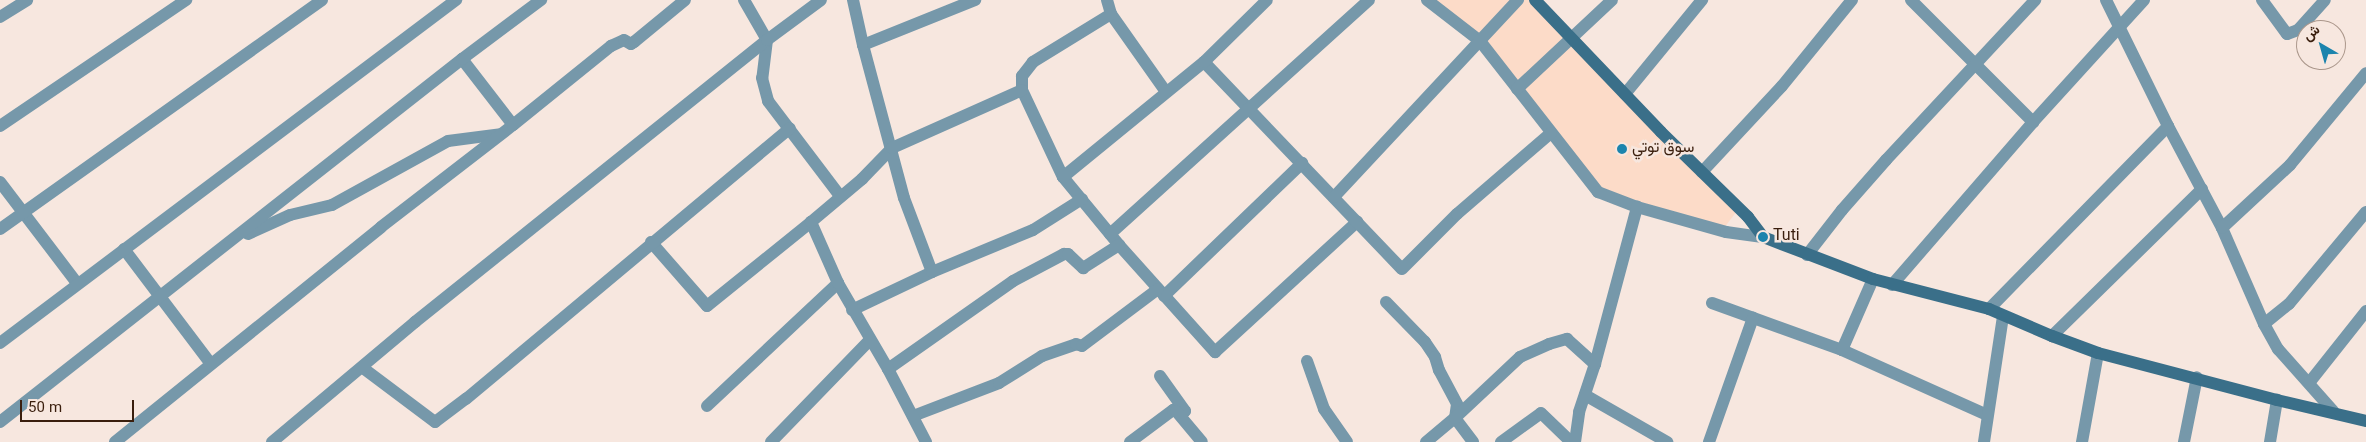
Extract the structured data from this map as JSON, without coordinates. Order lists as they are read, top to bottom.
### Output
{
  "places": ["سوق توتي", "Tuti"],
  "scale_bar": "50 m",
  "north": "top left"
}
